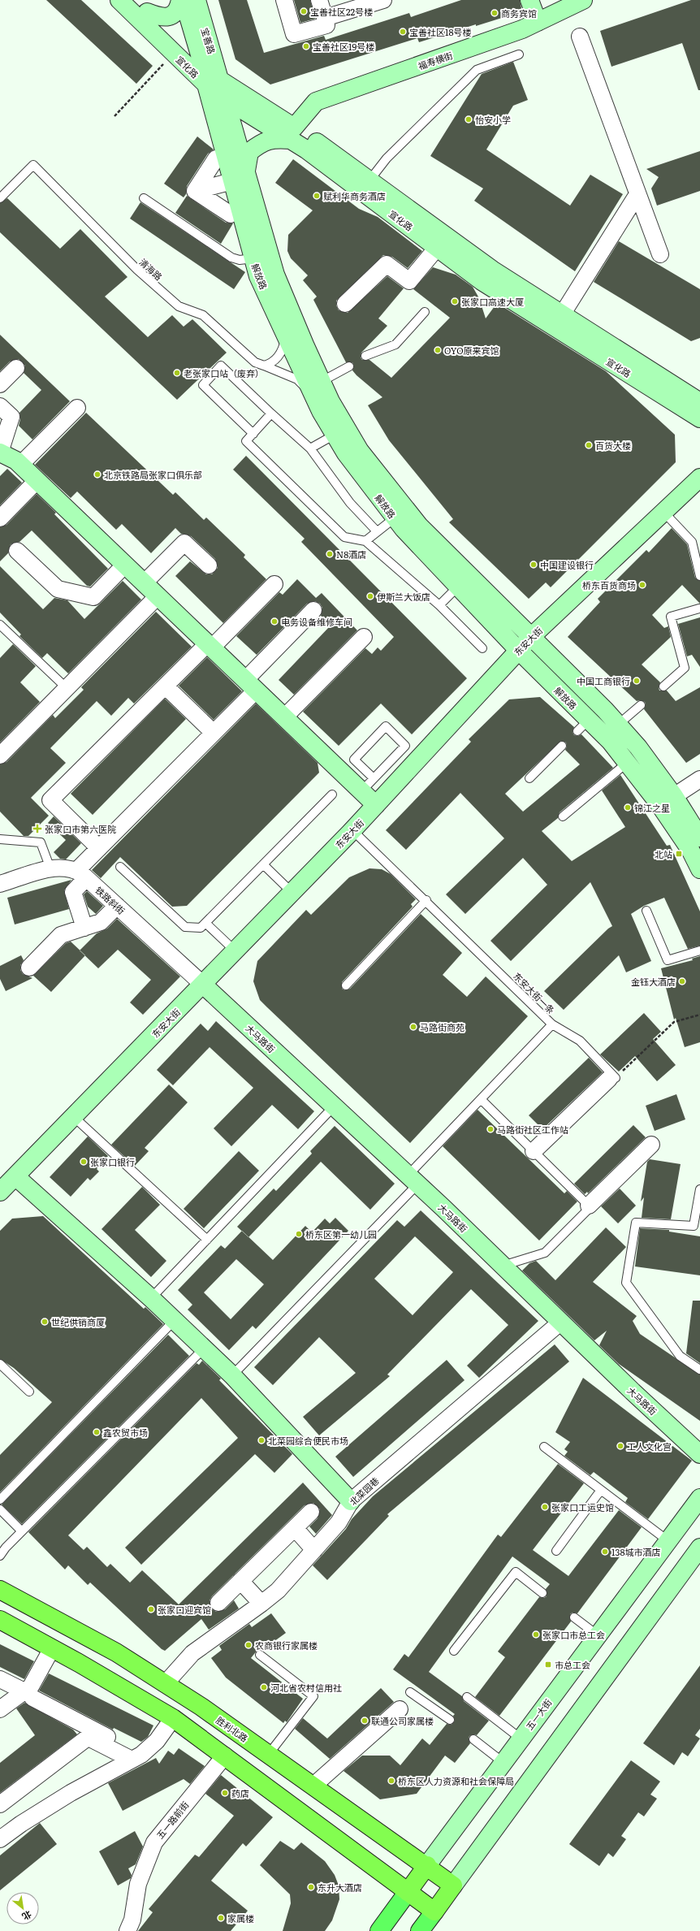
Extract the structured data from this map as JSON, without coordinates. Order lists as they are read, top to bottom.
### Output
{
  "streets": {
    "highway": ["五一大街", "胜利北路"],
    "main road": [
      "宝善路",
      "福寿横街",
      "宣化路",
      "解放路",
      "东安大街",
      "大马路街"
    ],
    "street": ["铁路斜街", "北菜园巷", "五一路前街"],
    "lane": ["清海路", "东安大街一条"]
  },
  "crossings": [
    ["宝善路", "宣化路"],
    ["宝善路", "解放路"],
    ["福寿横街", "宣化路"],
    ["宣化路", "解放路"],
    ["解放路", "东安大街"],
    ["东安大街", "铁路斜街"],
    ["东安大街", "东安大街一条"],
    ["东安大街", "大马路街"],
    ["铁路斜街", "大马路街"],
    ["东安大街一条", "大马路街"],
    ["大马路街", "北菜园巷"],
    ["北菜园巷", "胜利北路"],
    ["五一大街", "胜利北路"]
  ],
  "places": {
    "other": [
      "宝善社区22号楼",
      "商务宾馆",
      "宝善社区18号楼",
      "宝善社区19号楼",
      "怡安小学",
      "赋利华商务酒店",
      "张家口高速大厦",
      "OYO原来宾馆",
      "老张家口站（废弃）",
      "百货大楼",
      "北京铁路局张家口俱乐部",
      "N8酒店",
      "中国建设银行",
      "桥东百货商场",
      "伊斯兰大饭店",
      "电务设备维修车间",
      "中国工商银行",
      "锦江之星",
      "金钰大酒店",
      "马路街商苑",
      "马路街社区工作站",
      "张家口银行",
      "桥东区第一幼儿园",
      "世纪供销商厦",
      "鑫农贸市场",
      "北菜园综合便民市场",
      "工人文化宫",
      "张家口工运史馆",
      "138城市酒店",
      "张家口迎宾馆",
      "张家口市总工会",
      "农商银行家属楼",
      "河北省农村信用社",
      "联通公司家属楼",
      "桥东区人力资源和社会保障局",
      "药店",
      "东升大酒店",
      "家属楼"
    ],
    "health": ["张家口市第六医院"],
    "transit": ["北站", "市总工会"]
  },
  "north": "bottom right"
}
